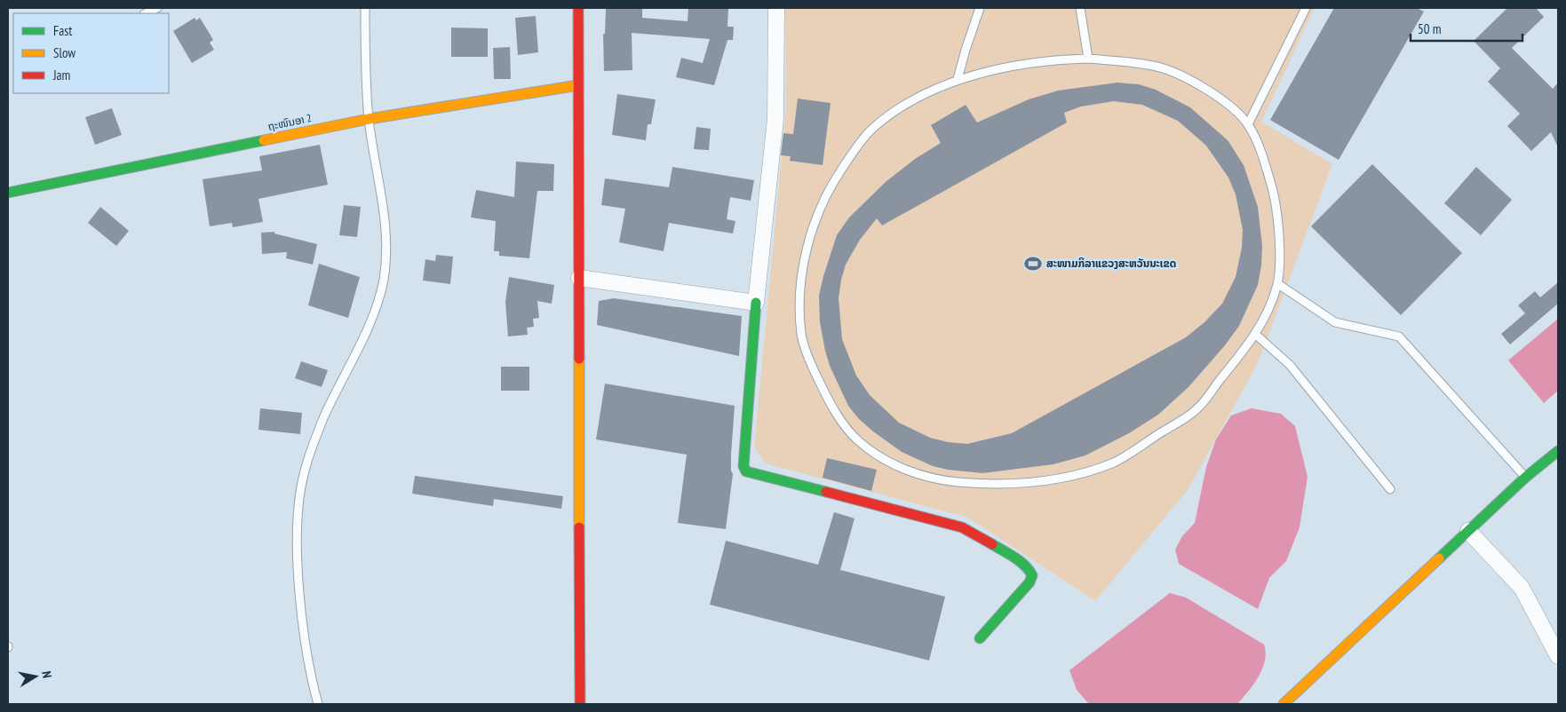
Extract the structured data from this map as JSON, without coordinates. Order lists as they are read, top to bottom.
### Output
{
  "streets": {
    "street": ["ຖະໜົນອາ 2"]
  },
  "places": {
    "sports": ["ສະໜາມກິລາແຂວງສະຫວັນນະເຂດ"]
  },
  "legend": ["Fast", "Slow", "Jam"],
  "scale_bar": "50 m",
  "north": "right"
}
